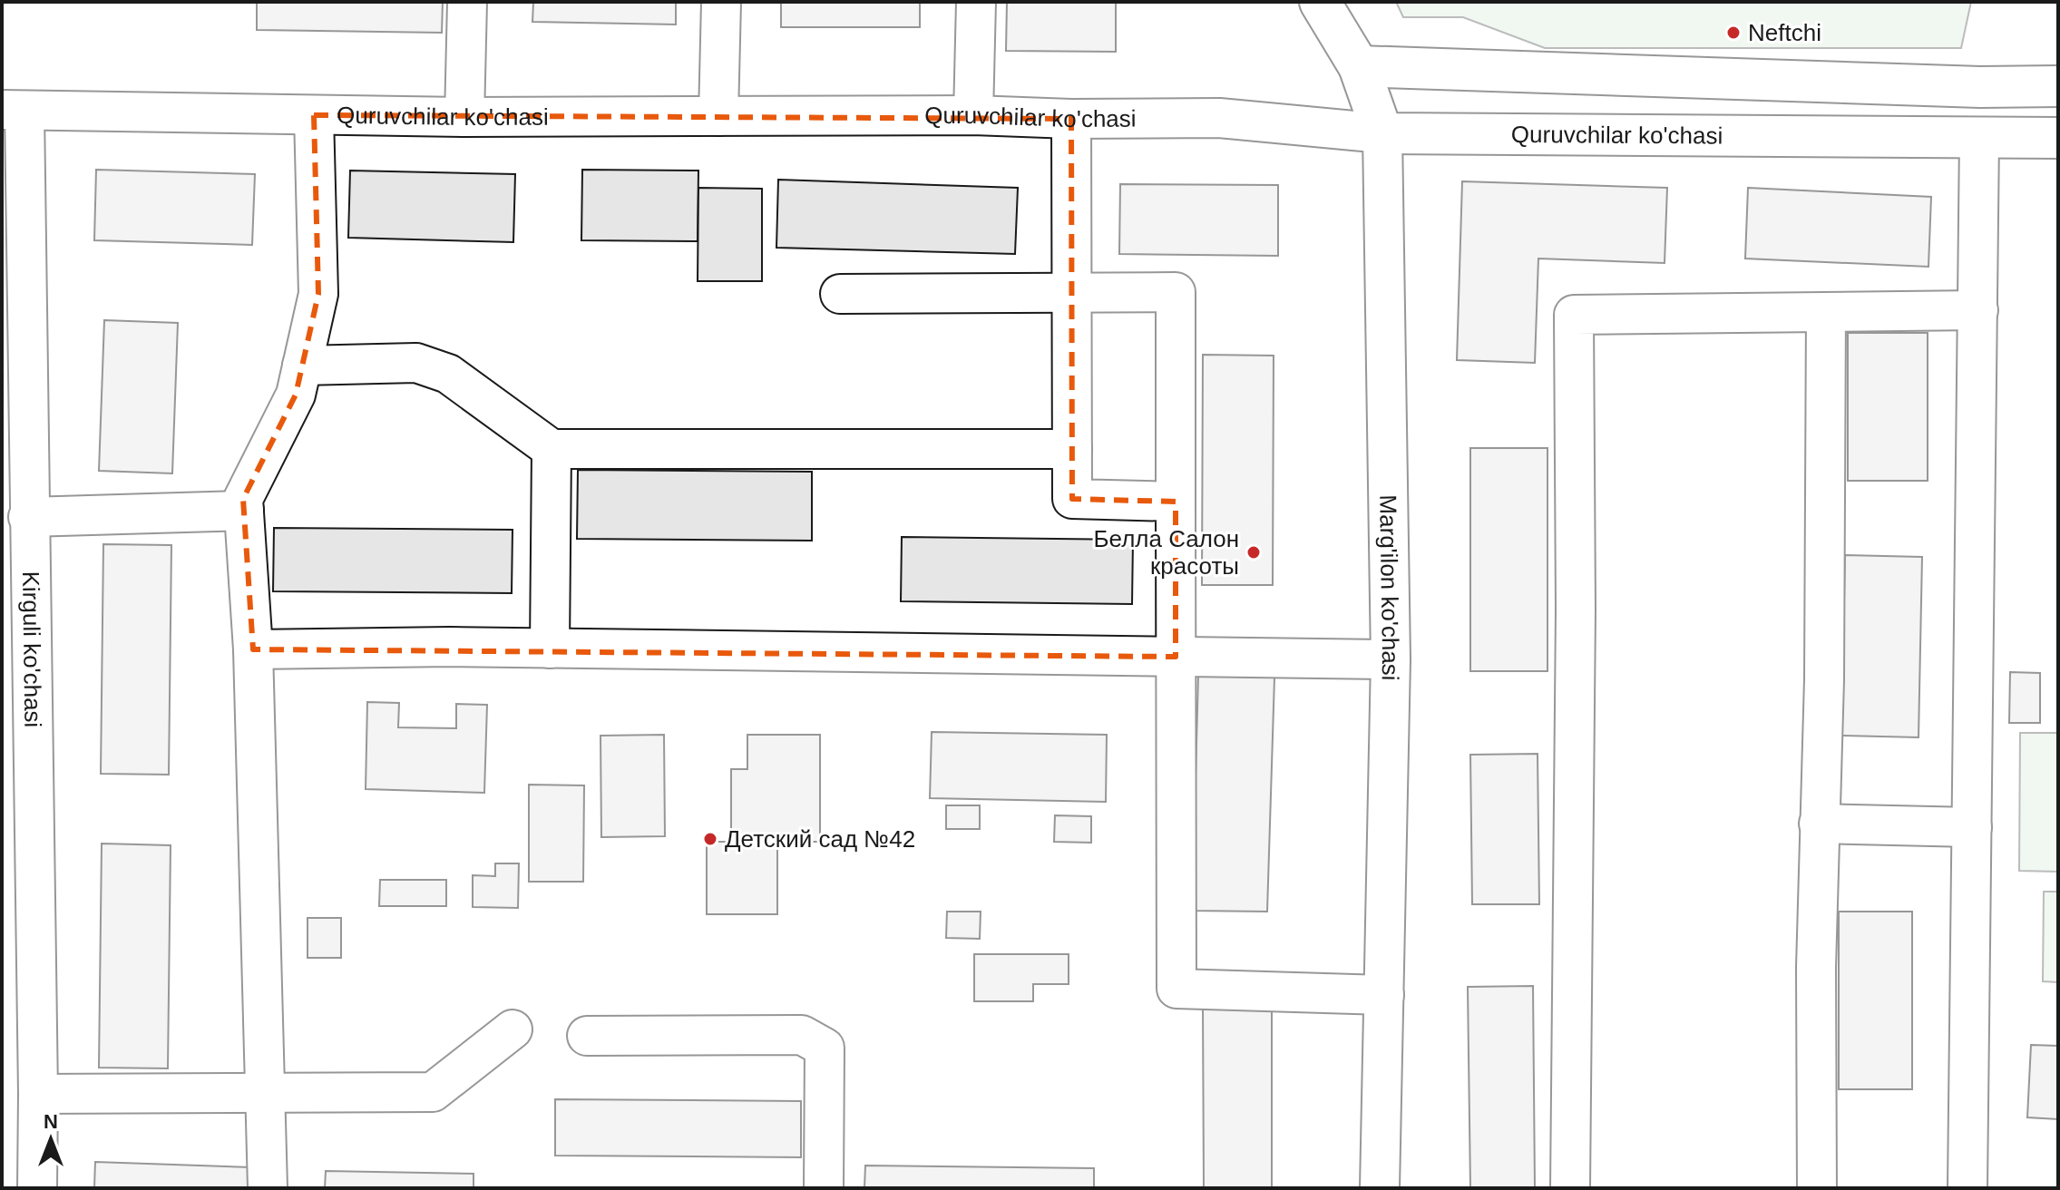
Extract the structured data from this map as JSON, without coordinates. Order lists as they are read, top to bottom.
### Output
{
  "streets": {
    "main road": ["Quruvchilar ko'chasi", "Marg'ilon ko'chasi"],
    "street": ["Kirguli ko'chasi"]
  },
  "crossings": [
    ["Quruvchilar ko'chasi", "Marg'ilon ko'chasi"],
    ["Quruvchilar ko'chasi", "Kirguli ko'chasi"]
  ],
  "places": ["Neftchi", "Белла Салон красоты", "Детский сад №42"],
  "north": "top"
}
